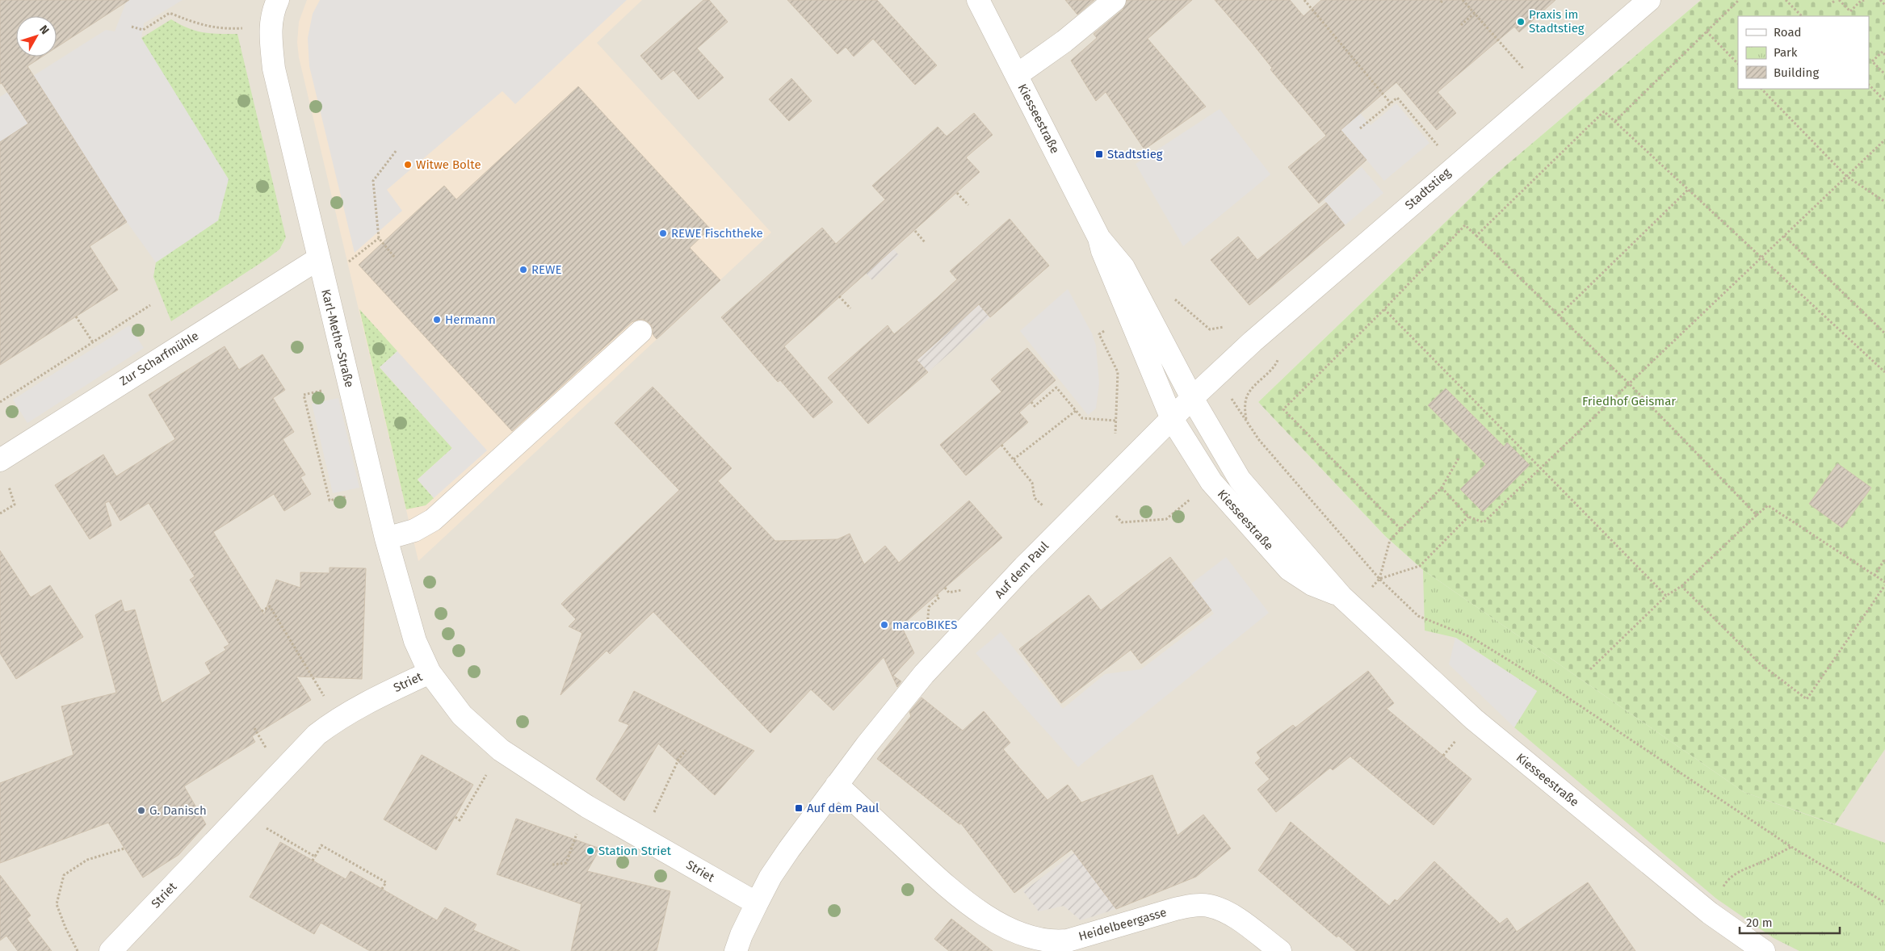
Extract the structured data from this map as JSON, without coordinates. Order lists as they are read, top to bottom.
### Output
{
  "streets": {
    "street": [
      "Kiesseestraße",
      "Stadtstieg",
      "Karl-Methe-Straße",
      "Zur Scharfmühle",
      "Auf dem Paul",
      "Striet",
      "Heidelbeergasse"
    ]
  },
  "crossings": [
    ["Kiesseestraße", "Stadtstieg"],
    ["Kiesseestraße", "Auf dem Paul"],
    ["Karl-Methe-Straße", "Zur Scharfmühle"],
    ["Karl-Methe-Straße", "Striet"],
    ["Auf dem Paul", "Striet"],
    ["Auf dem Paul", "Heidelbeergasse"]
  ],
  "parks": ["Friedhof Geismar"],
  "places": {
    "other": [
      "Praxis im Stadtstieg",
      "Witwe Bolte",
      "REWE Fischtheke",
      "REWE",
      "Hermann",
      "marcoBIKES",
      "G. Danisch",
      "Station Striet"
    ],
    "transit": ["Stadtstieg", "Auf dem Paul"]
  },
  "legend": ["Road", "Park", "Building"],
  "scale_bar": "20 m",
  "north": "top right"
}
